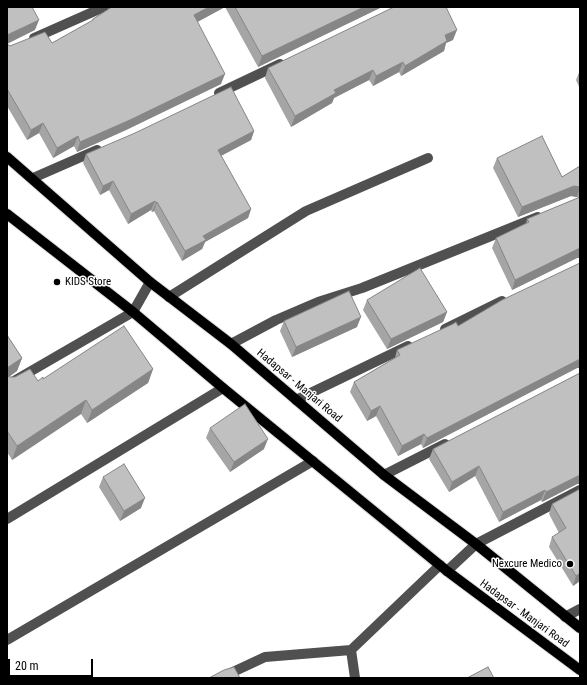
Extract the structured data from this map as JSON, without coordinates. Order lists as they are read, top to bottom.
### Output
{
  "streets": {
    "main road": ["Hadapsar - Manjari Road"]
  },
  "places": ["KIDS Store", "Nexcure Medico"],
  "scale_bar": "20 m"
}
